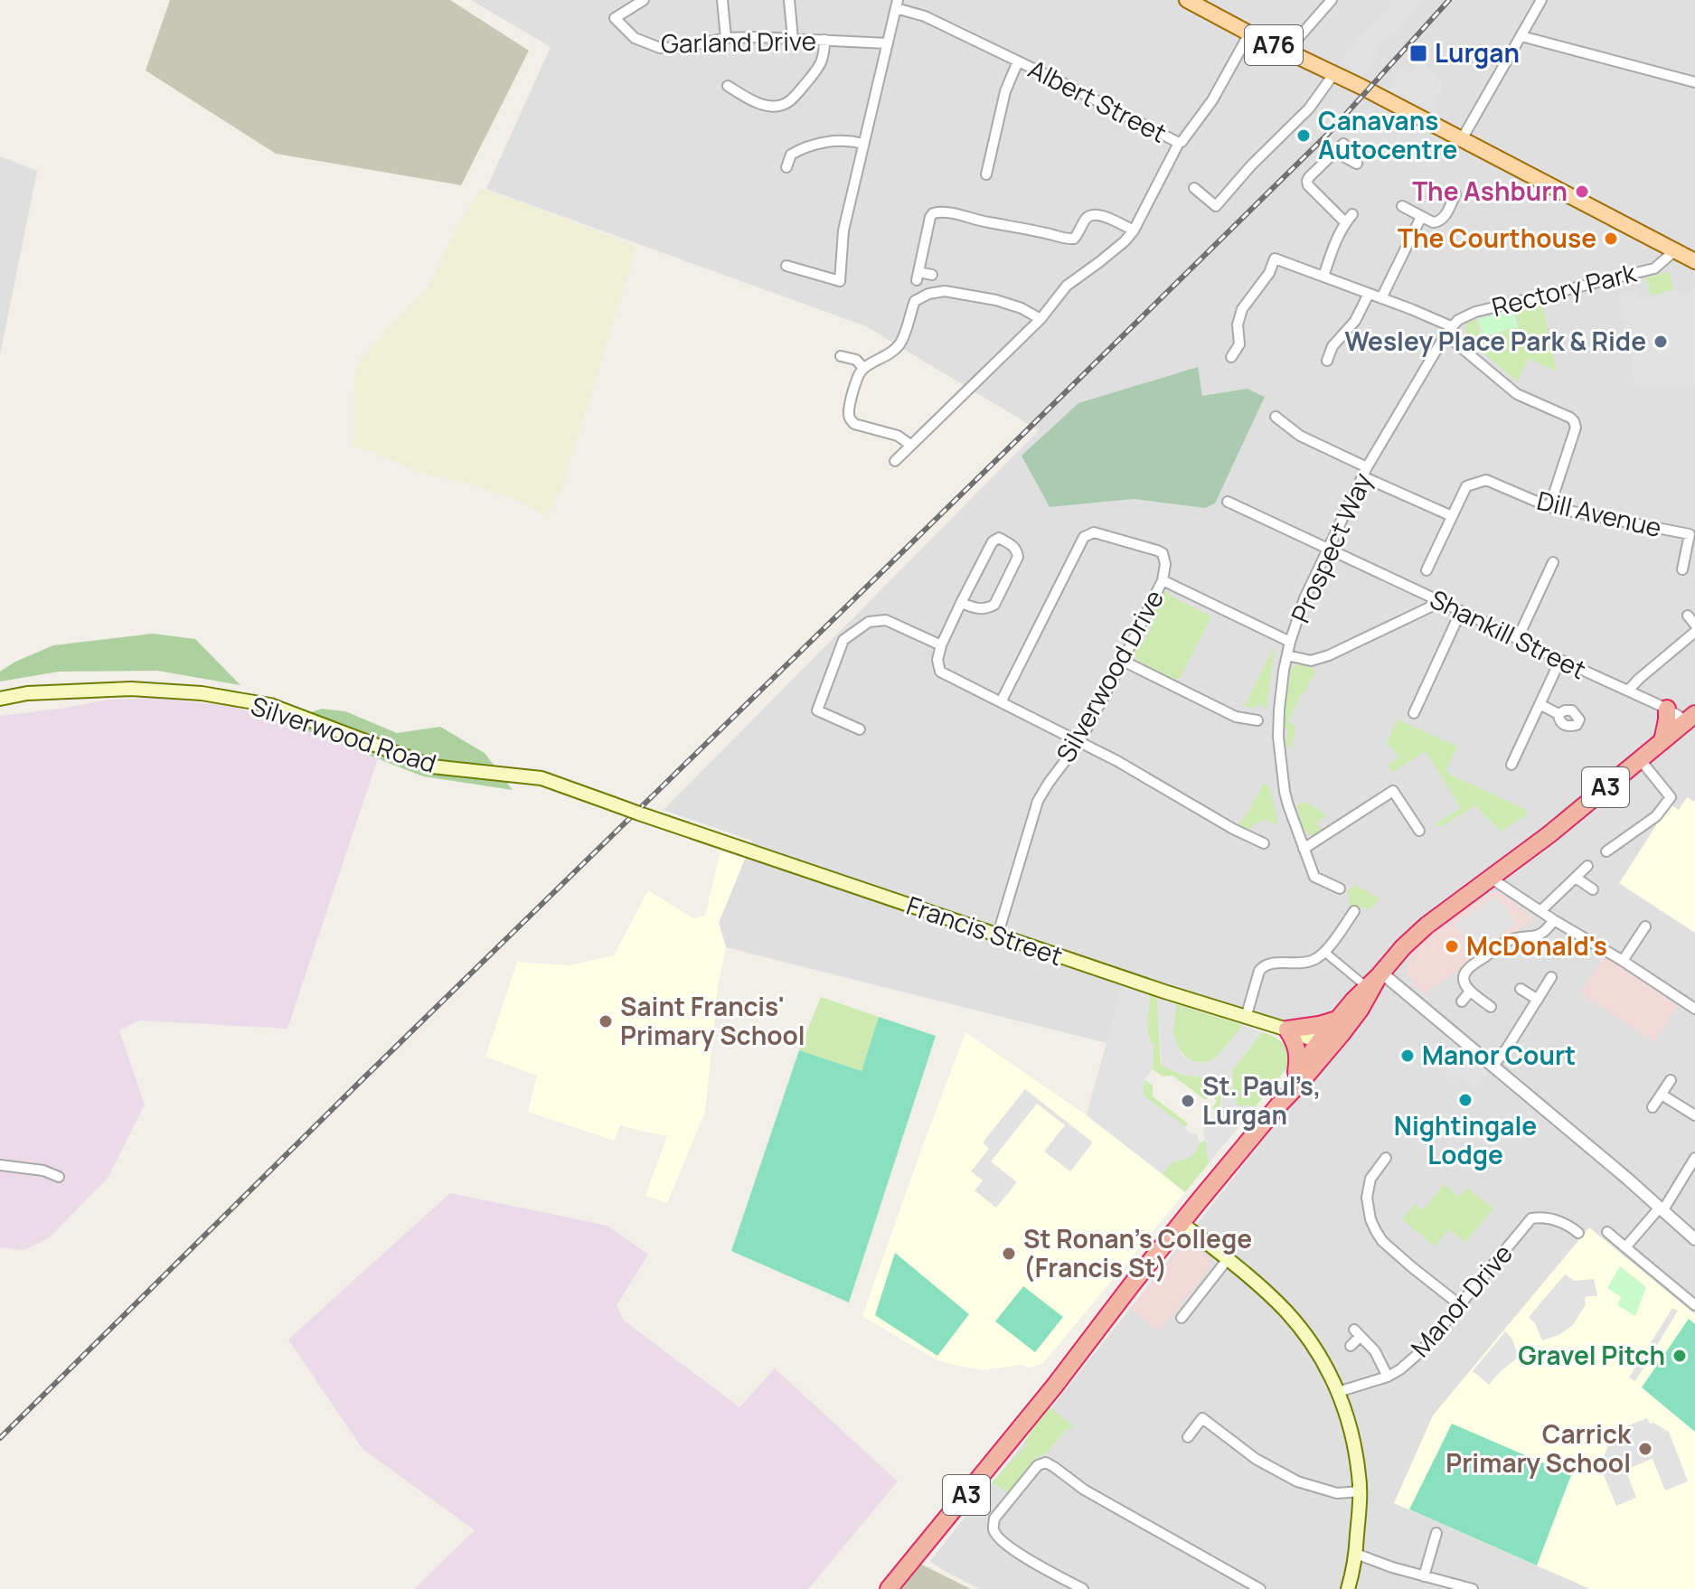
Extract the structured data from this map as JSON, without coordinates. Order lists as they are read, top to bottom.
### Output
{
  "streets": {
    "highway": ["A3"],
    "main road": ["A76", "Silverwood Road", "Francis Street"],
    "street": [
      "Garland Drive",
      "Albert Street",
      "Rectory Park",
      "Dill Avenue",
      "Prospect Way",
      "Shankill Street",
      "Silverwood Drive",
      "Manor Drive"
    ]
  },
  "crossings": [
    ["A76", "Albert Street"],
    ["A76", "Rectory Park"],
    ["Rectory Park", "Prospect Way"],
    ["Prospect Way", "Shankill Street"],
    ["Shankill Street", "A3"],
    ["Silverwood Drive", "Francis Street"],
    ["Silverwood Road", "Francis Street"],
    ["A3", "Francis Street"]
  ],
  "places": {
    "transit": ["Lurgan"],
    "other": [
      "Canavans Autocentre",
      "The Ashburn",
      "The Courthouse",
      "Wesley Place Park & Ride",
      "McDonald's",
      "Saint Francis' Primary School",
      "Manor Court",
      "Nightingale Lodge",
      "St. Paul’s, Lurgan",
      "St Ronan's College (Francis St)",
      "Gravel Pitch",
      "Carrick Primary School"
    ]
  }
}
